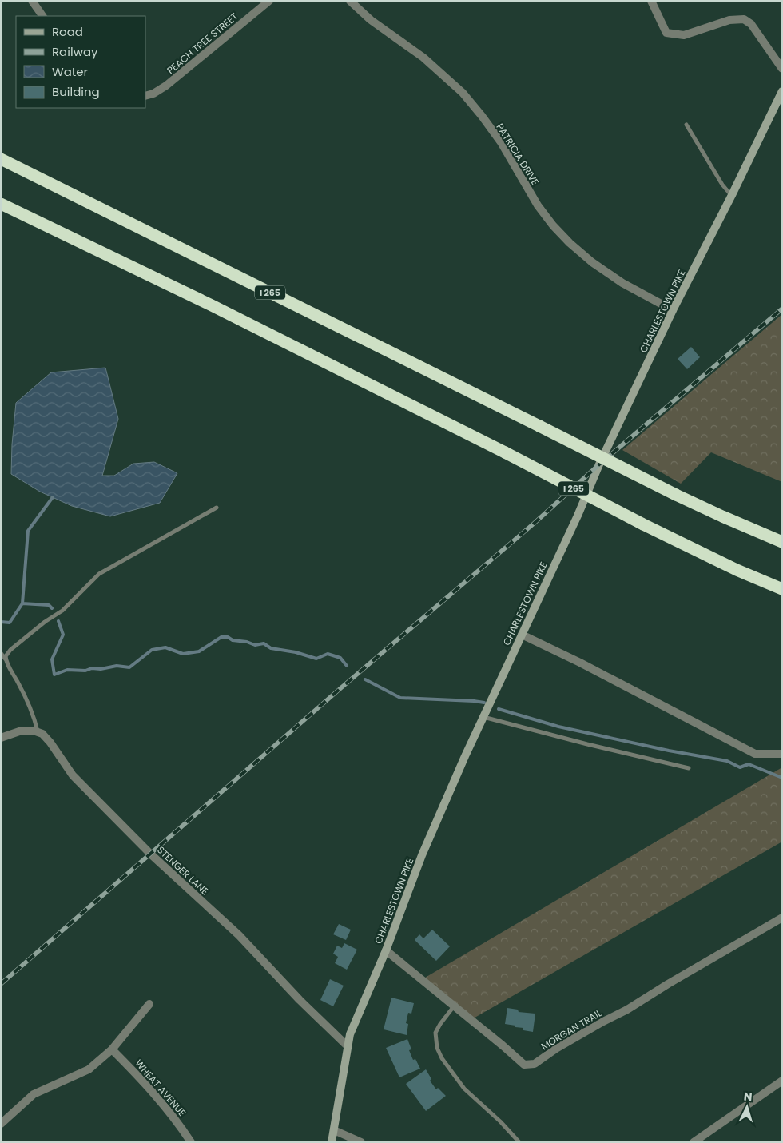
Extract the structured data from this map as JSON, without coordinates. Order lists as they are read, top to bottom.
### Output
{
  "streets": {
    "highway": ["I 265"],
    "street": [
      "PEACH TREE STREET",
      "PATRICIA DRIVE",
      "CHARLESTOWN PIKE",
      "STENGER LANE",
      "MORGAN TRAIL",
      "WHEAT AVENUE"
    ]
  },
  "crossings": [
    ["PATRICIA DRIVE", "CHARLESTOWN PIKE"],
    ["CHARLESTOWN PIKE", "STENGER LANE"],
    ["CHARLESTOWN PIKE", "MORGAN TRAIL"]
  ],
  "legend": [
    "Road",
    "Railway",
    "Water",
    "Building"
  ],
  "north": "top"
}
